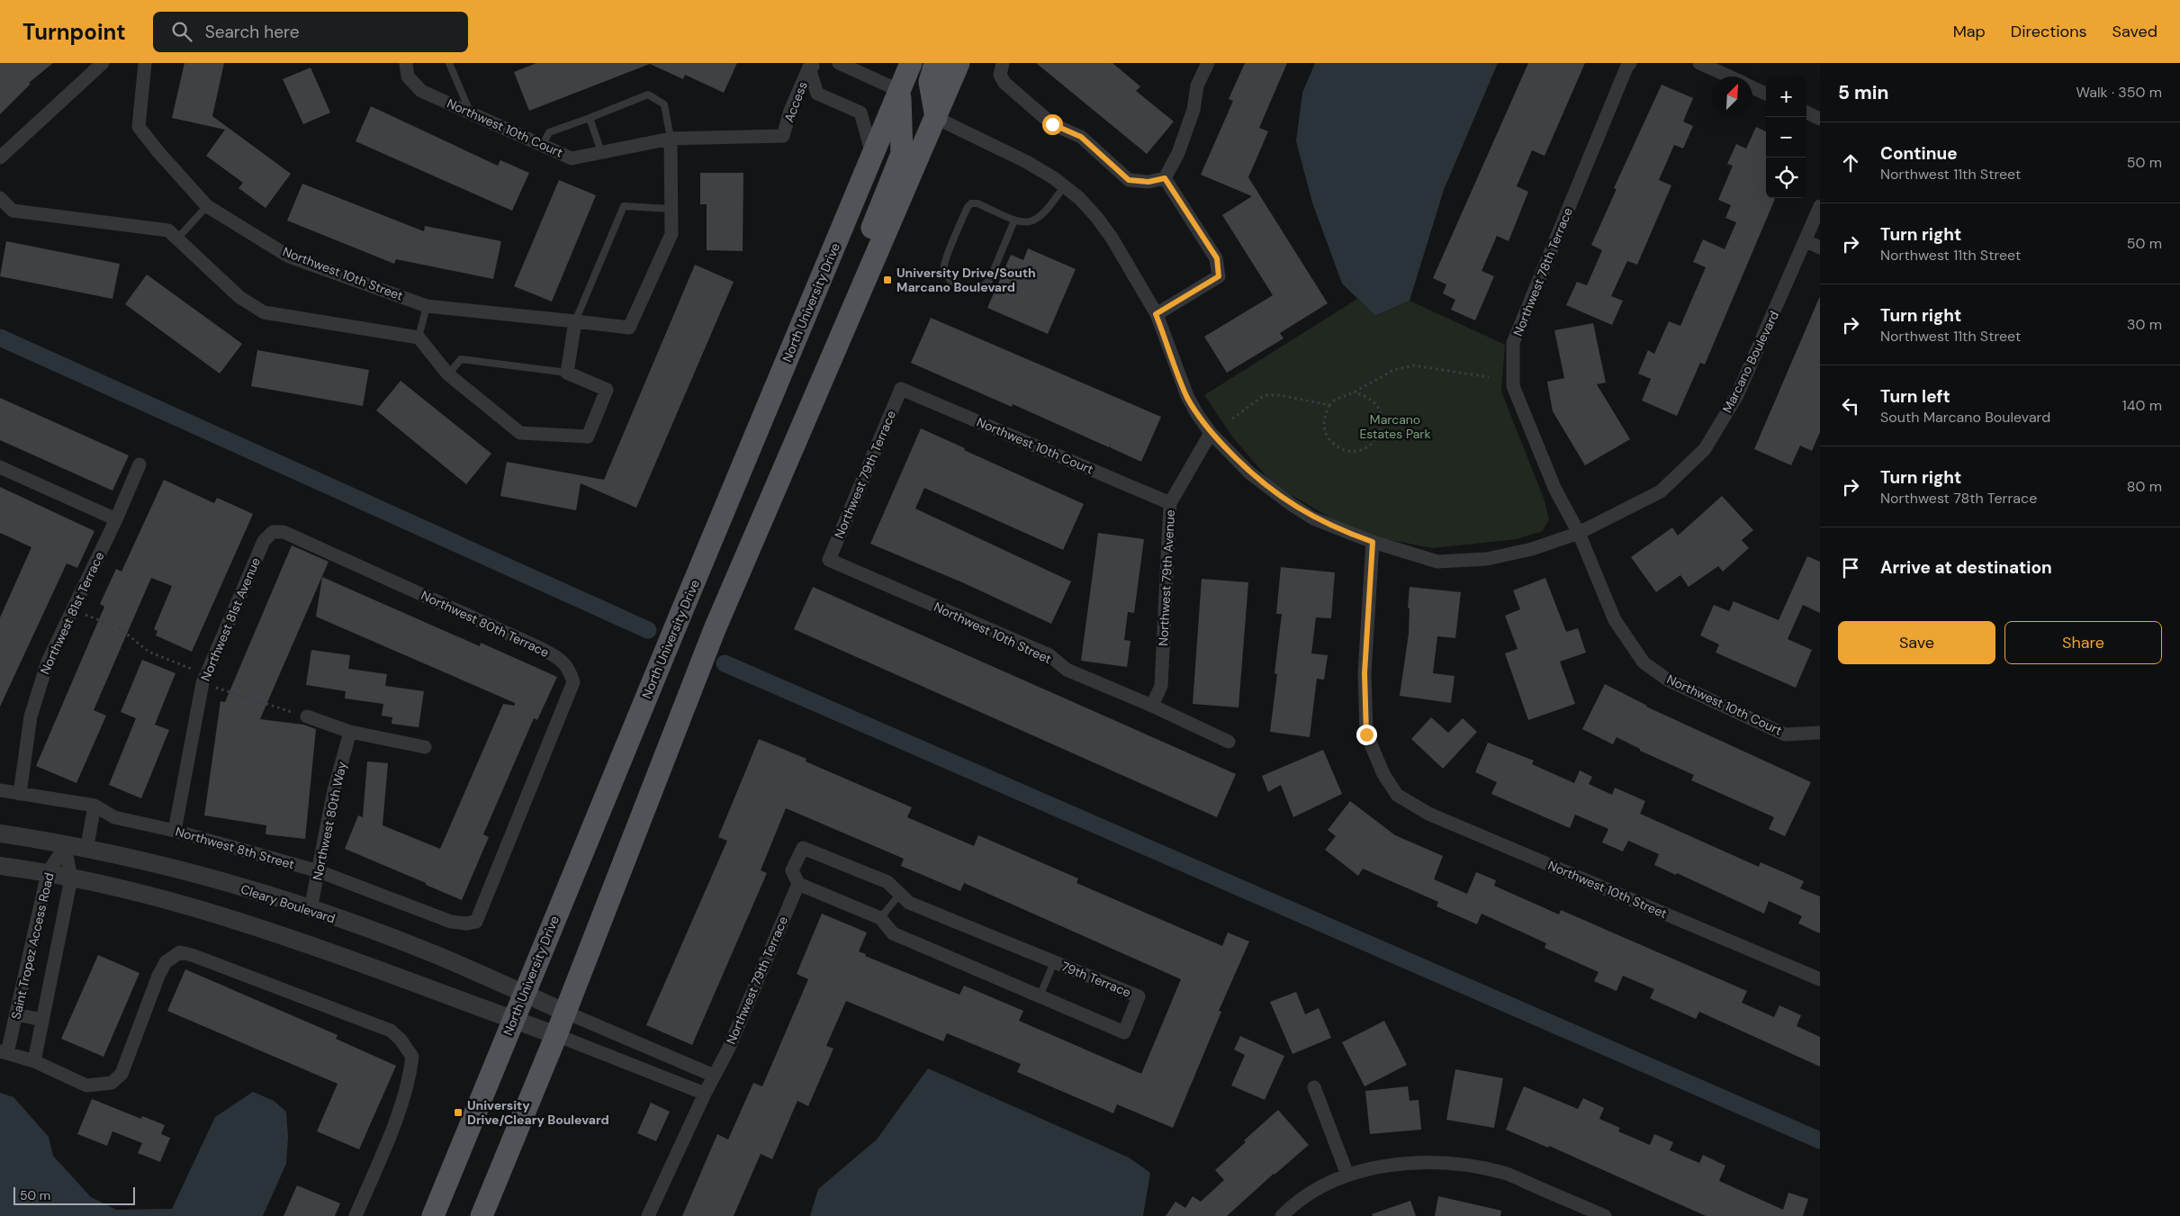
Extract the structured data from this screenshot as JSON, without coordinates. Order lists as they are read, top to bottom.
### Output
{
  "streets": {
    "main road": ["North University Drive"],
    "street": [
      "Access",
      "Northwest 10th Court",
      "Northwest 78th Terrace",
      "Northwest 10th Street",
      "Marcano Boulevard",
      "Northwest 79th Terrace",
      "Northwest 79th Avenue",
      "Northwest 81st Terrace",
      "Northwest 81st Avenue",
      "Northwest 80th Terrace",
      "Northwest 80th Way",
      "Northwest 8th Street",
      "Cleary Boulevard",
      "Saint Tropez Access Road",
      "79th Terrace"
    ]
  },
  "crossings": [
    ["Access", "Northwest 10th Court"],
    ["Access", "North University Drive"],
    ["Northwest 10th Court", "Northwest 78th Terrace"],
    ["Northwest 10th Court", "Marcano Boulevard"],
    ["Northwest 10th Court", "Northwest 79th Terrace"],
    ["Northwest 10th Court", "Northwest 79th Avenue"],
    ["Northwest 78th Terrace", "Marcano Boulevard"],
    ["Northwest 10th Street", "Marcano Boulevard"],
    ["Northwest 10th Street", "Northwest 79th Terrace"],
    ["Northwest 10th Street", "Northwest 79th Avenue"],
    ["North University Drive", "Cleary Boulevard"],
    ["Marcano Boulevard", "Northwest 79th Avenue"],
    ["Northwest 79th Terrace", "79th Terrace"],
    ["Northwest 81st Terrace", "Northwest 8th Street"],
    ["Northwest 81st Avenue", "Northwest 80th Terrace"],
    ["Northwest 81st Avenue", "Northwest 8th Street"],
    ["Northwest 80th Terrace", "Northwest 8th Street"],
    ["Northwest 80th Way", "Northwest 8th Street"],
    ["Northwest 80th Way", "Cleary Boulevard"],
    ["Cleary Boulevard", "Saint Tropez Access Road"]
  ],
  "parks": ["Marcano Estates Park"],
  "places": {
    "transit": ["University Drive/South Marcano Boulevard", "University Drive/Cleary Boulevard"]
  },
  "scale_bar": "50 m",
  "north": "top right",
  "page": {
    "header": "Turnpoint",
    "search": "Search here",
    "nav": ["Map", "Directions", "Saved"],
    "heading": ["5 min", "Walk · 350 m"],
    "map_buttons": ["+", "−"],
    "list": [
      ["Continue", "Northwest 11th Street", "50 m"],
      ["Turn right", "Northwest 11th Street", "50 m"],
      ["Turn right", "Northwest 11th Street", "30 m"],
      ["Turn left", "South Marcano Boulevard", "140 m"],
      ["Turn right", "Northwest 78th Terrace", "80 m"],
      "Arrive at destination"
    ],
    "buttons": ["Save", "Share"],
    "scale": "50 m"
  }
}
